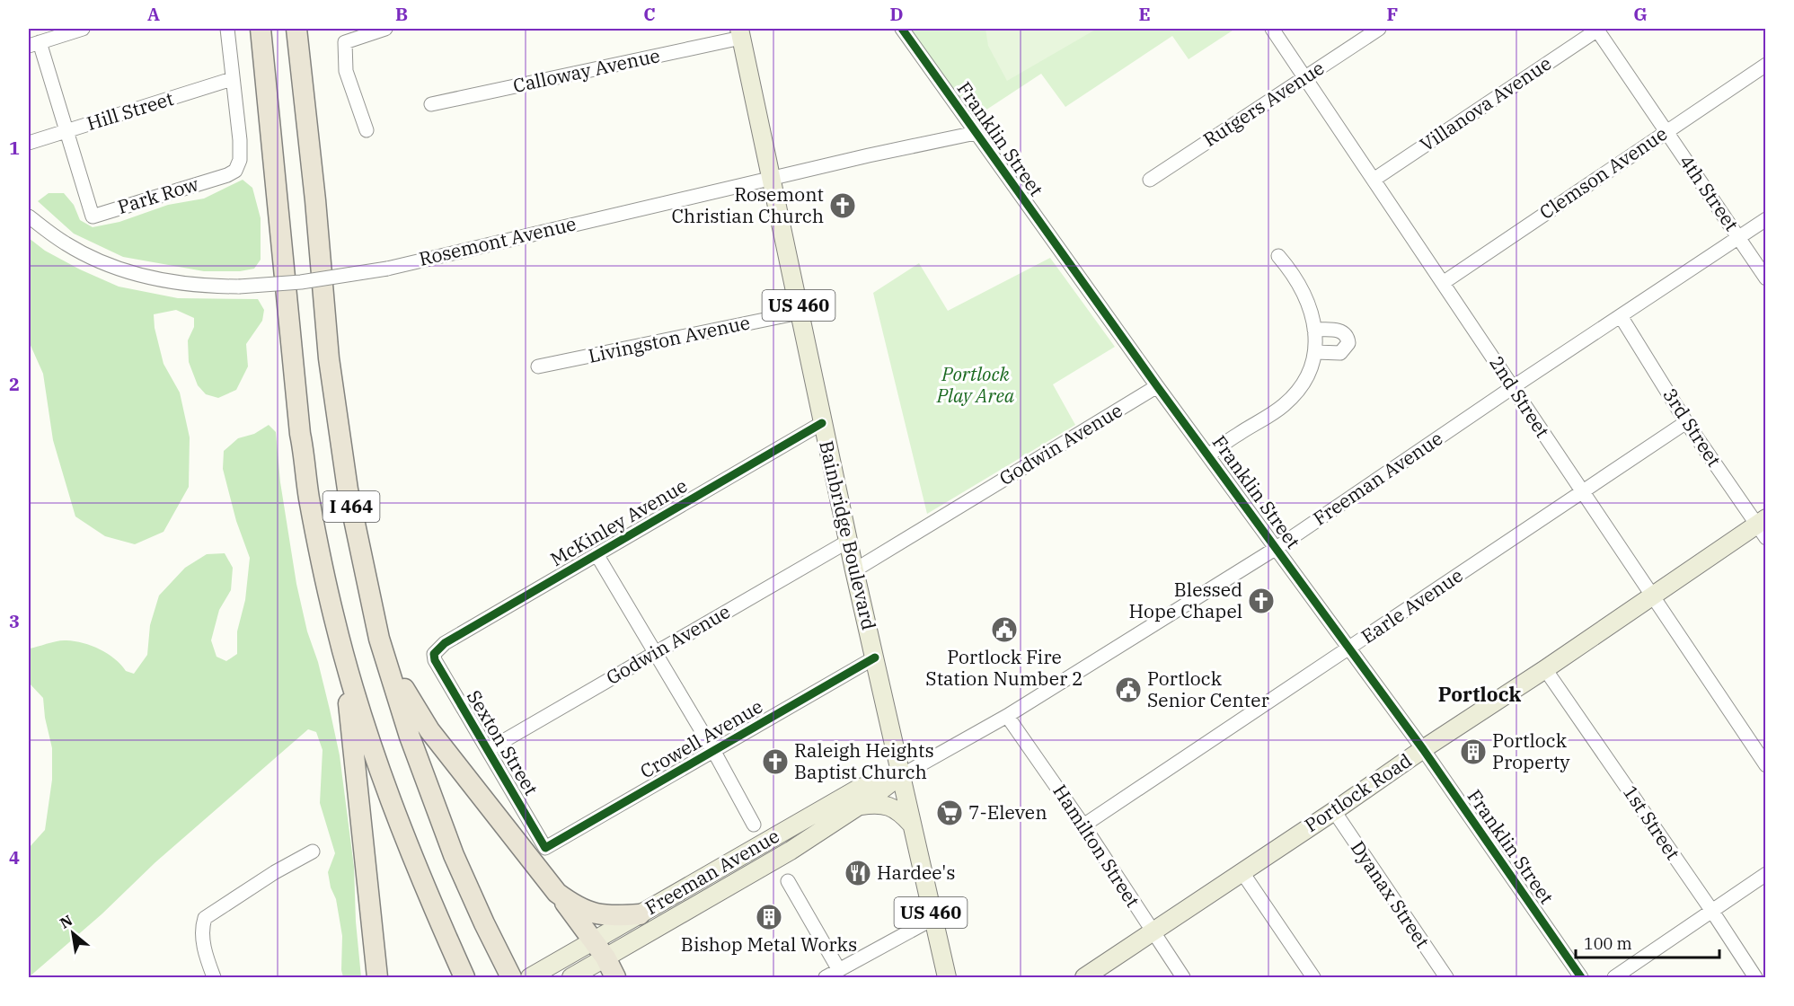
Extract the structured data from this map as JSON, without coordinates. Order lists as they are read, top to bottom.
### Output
{
  "streets": {
    "highway": ["I 464"],
    "main road": [
      "US 460",
      "Freeman Avenue",
      "Bainbridge Boulevard",
      "Portlock Road"
    ],
    "street": [
      "Calloway Avenue",
      "Rutgers Avenue",
      "Villanova Avenue",
      "Hill Street",
      "Franklin Street",
      "Clemson Avenue",
      "4th Street",
      "Park Row",
      "Rosemont Avenue",
      "Livingston Avenue",
      "2nd Street",
      "3rd Street",
      "Godwin Avenue",
      "McKinley Avenue",
      "Earle Avenue",
      "Crowell Avenue",
      "Sexton Street",
      "1st Street",
      "Hamilton Street",
      "Dyanax Street"
    ]
  },
  "crossings": [
    ["Calloway Avenue", "Bainbridge Boulevard"],
    ["Rutgers Avenue", "2nd Street"],
    ["Villanova Avenue", "4th Street"],
    ["Villanova Avenue", "2nd Street"],
    ["Hill Street", "Park Row"],
    ["Franklin Street", "Rosemont Avenue"],
    ["Franklin Street", "Godwin Avenue"],
    ["Franklin Street", "Freeman Avenue"],
    ["Franklin Street", "Earle Avenue"],
    ["Franklin Street", "Portlock Road"],
    ["Clemson Avenue", "4th Street"],
    ["Clemson Avenue", "2nd Street"],
    ["4th Street", "Freeman Avenue"],
    ["Rosemont Avenue", "Bainbridge Boulevard"],
    ["Livingston Avenue", "Bainbridge Boulevard"],
    ["2nd Street", "Freeman Avenue"],
    ["2nd Street", "Earle Avenue"],
    ["2nd Street", "Portlock Road"],
    ["3rd Street", "Freeman Avenue"],
    ["3rd Street", "Earle Avenue"],
    ["3rd Street", "Portlock Road"],
    ["Godwin Avenue", "Bainbridge Boulevard"],
    ["Godwin Avenue", "Sexton Street"],
    ["Freeman Avenue", "Bainbridge Boulevard"],
    ["Freeman Avenue", "Hamilton Street"],
    ["McKinley Avenue", "Bainbridge Boulevard"],
    ["McKinley Avenue", "Sexton Street"],
    ["Bainbridge Boulevard", "Crowell Avenue"],
    ["Earle Avenue", "Hamilton Street"],
    ["Crowell Avenue", "Sexton Street"],
    ["Portlock Road", "1st Street"],
    ["Portlock Road", "Hamilton Street"],
    ["Portlock Road", "Dyanax Street"]
  ],
  "districts": ["Portlock"],
  "parks": ["Portlock Play Area"],
  "places": {
    "church": ["Rosemont Christian Church", "Blessed Hope Chapel", "Raleigh Heights Baptist Church"],
    "public building": ["Portlock Fire Station Number 2", "Portlock Senior Center"],
    "building": ["Portlock Property", "Bishop Metal Works"],
    "supermarket": ["7-Eleven"],
    "restaurant": ["Hardee's"]
  },
  "scale_bar": "100 m",
  "north": "top left",
  "grid": {
    "columns": [
      "A",
      "B",
      "C",
      "D",
      "E",
      "F",
      "G"
    ],
    "rows": [
      "1",
      "2",
      "3",
      "4"
    ]
  }
}
